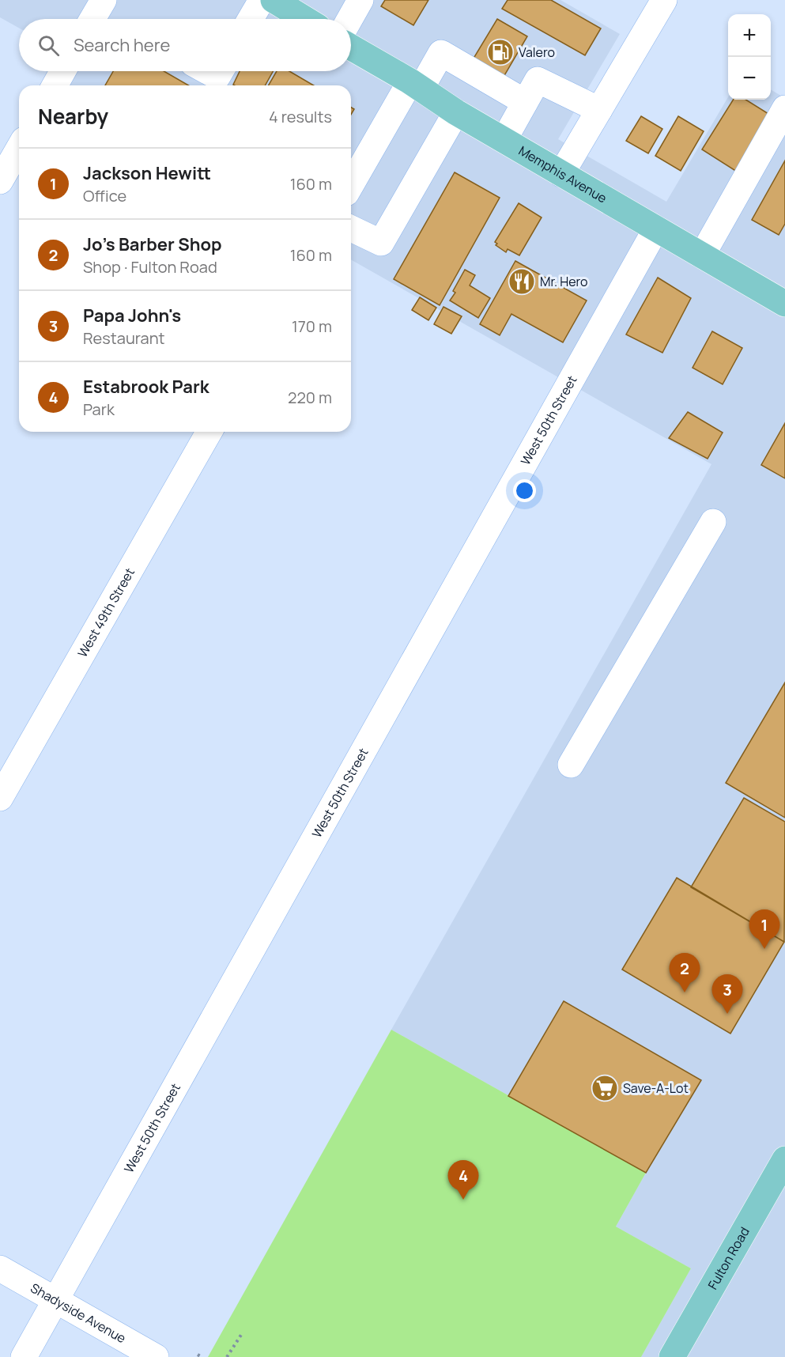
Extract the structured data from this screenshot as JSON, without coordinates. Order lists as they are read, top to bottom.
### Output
{
  "streets": {
    "main road": ["Memphis Avenue", "Fulton Road"],
    "street": ["West 50th Street", "West 49th Street", "Shadyside Avenue"]
  },
  "crossings": [
    ["Memphis Avenue", "West 50th Street"],
    ["West 50th Street", "Shadyside Avenue"]
  ],
  "places": {
    "fuel station": ["Valero"],
    "restaurant": ["Mr. Hero"],
    "supermarket": ["Save-A-Lot"]
  },
  "page": {
    "map_buttons": ["+", "−"],
    "search": "Search here",
    "heading": ["Nearby", "4 results"],
    "list": [
      {
        "mark": "1",
        "name": "Jackson Hewitt",
        "note": "Office",
        "value": "160 m"
      },
      {
        "mark": "2",
        "name": "Jo's Barber Shop",
        "note": "Shop · Fulton Road",
        "value": "160 m"
      },
      {
        "mark": "3",
        "name": "Papa John's",
        "note": "Restaurant",
        "value": "170 m"
      },
      {
        "mark": "4",
        "name": "Estabrook Park",
        "note": "Park",
        "value": "220 m"
      }
    ],
    "pins": [
      "1",
      "2",
      "3",
      "4"
    ]
  }
}
